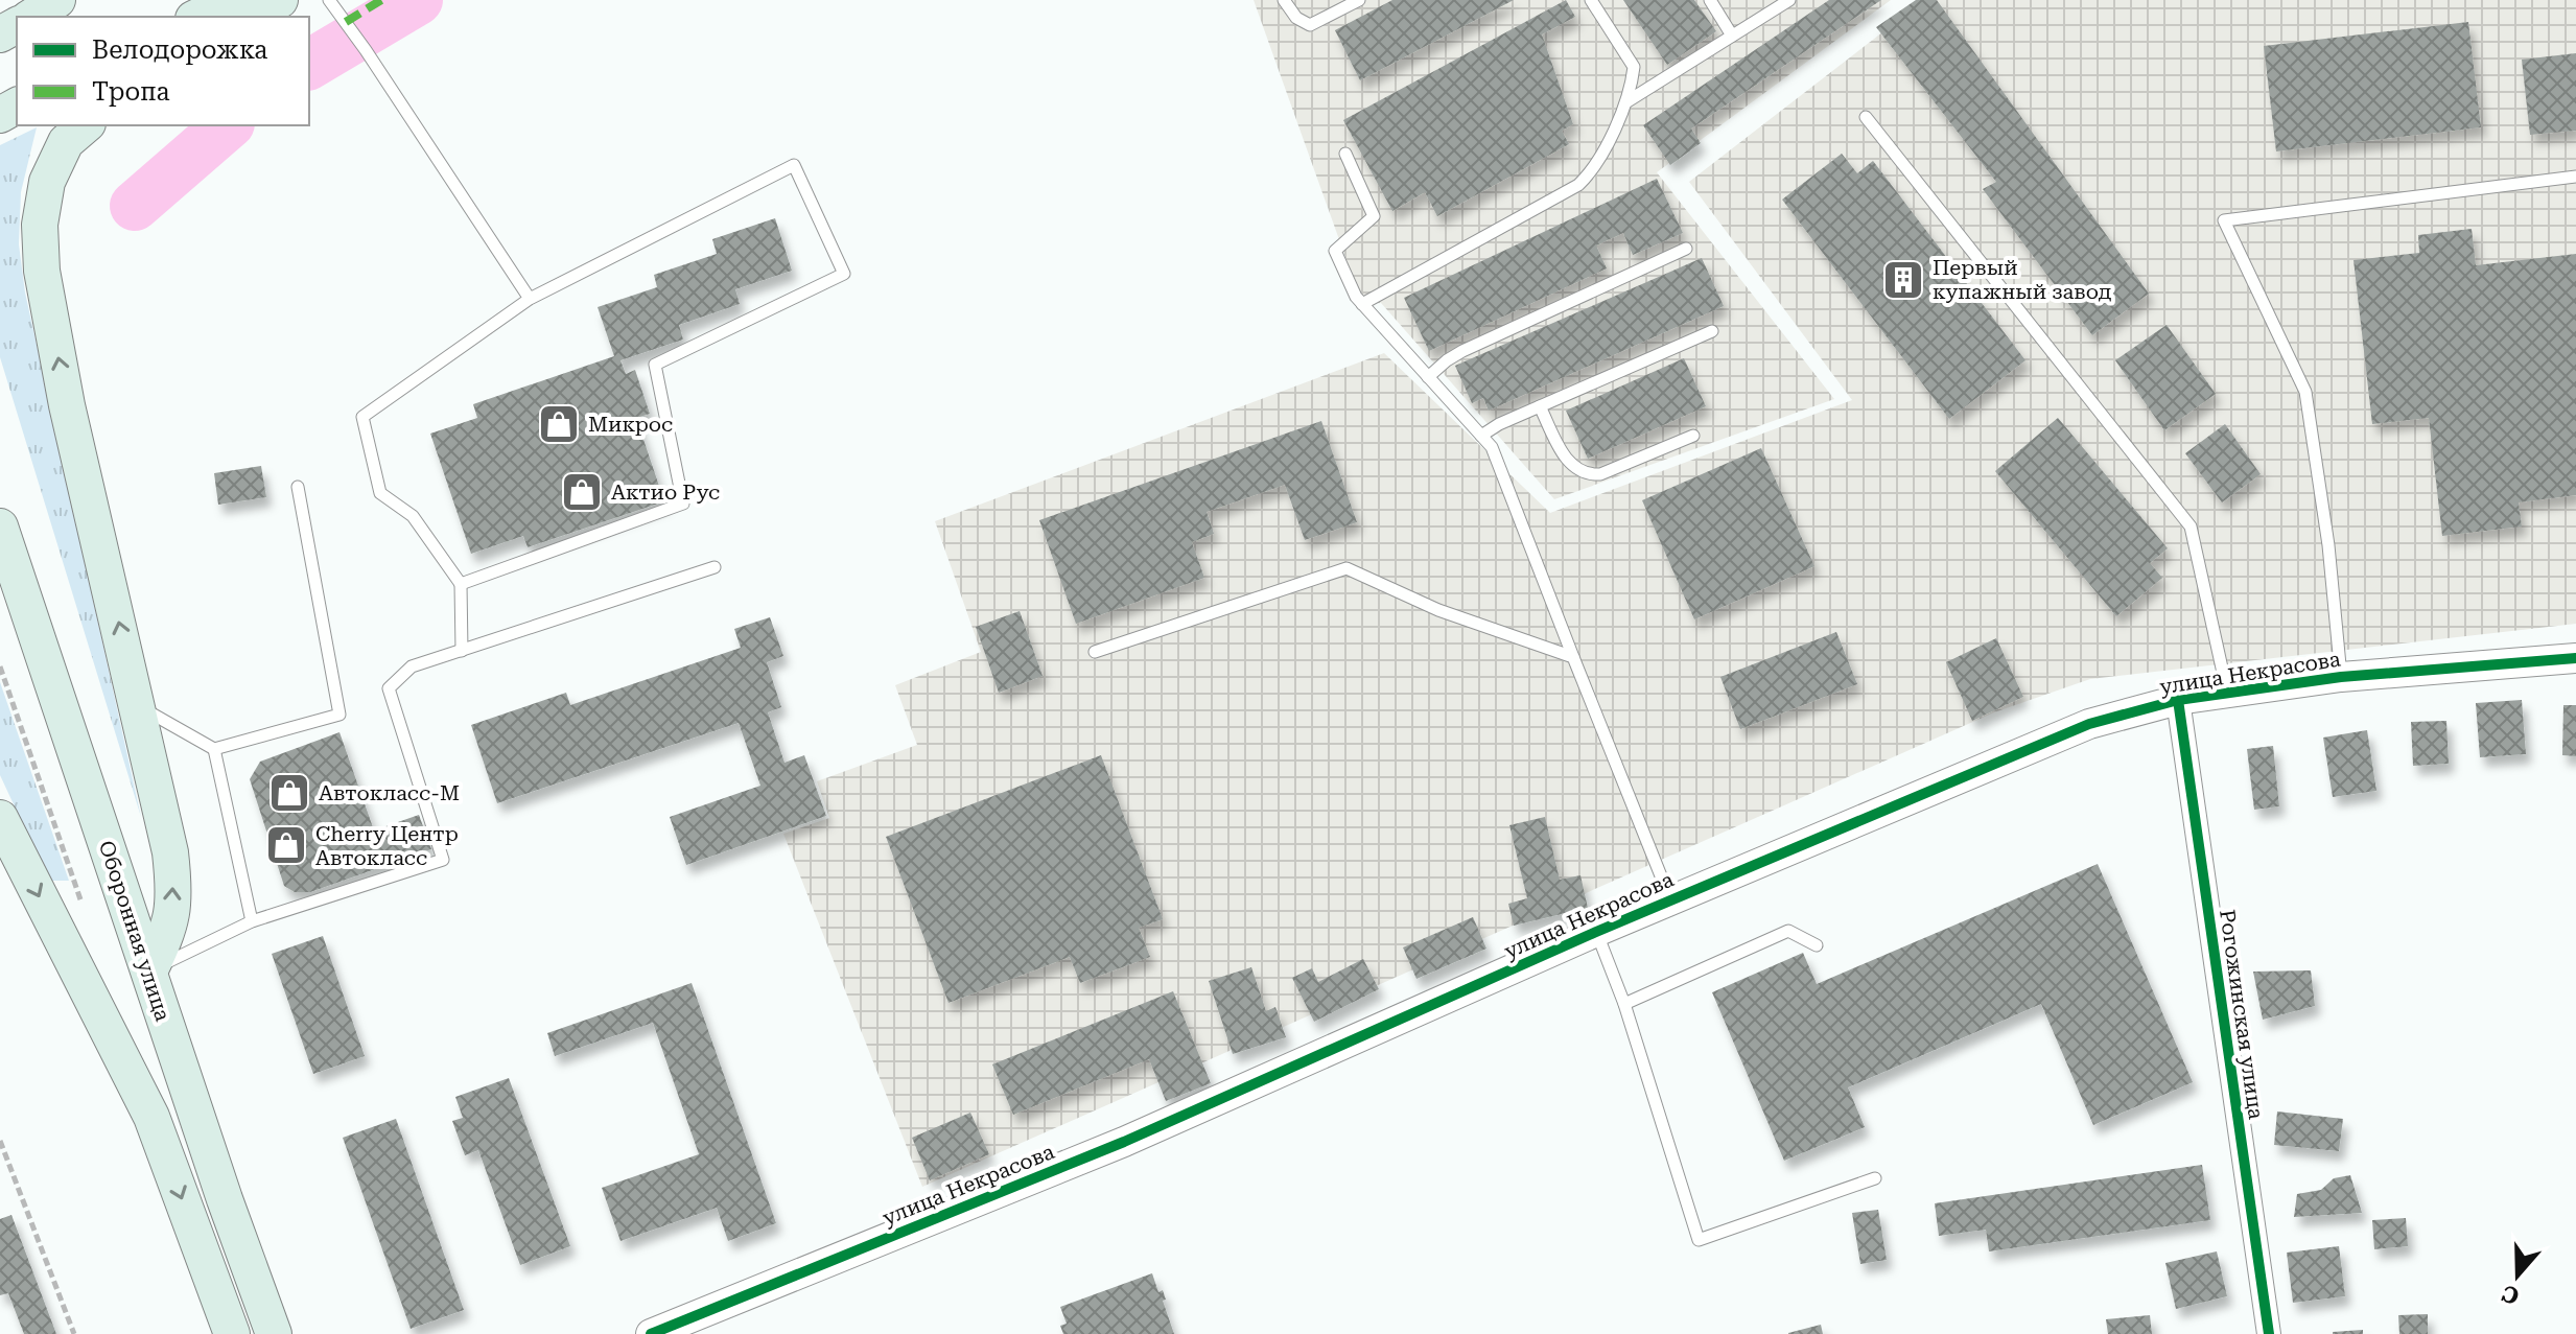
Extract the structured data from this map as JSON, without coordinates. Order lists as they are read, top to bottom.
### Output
{
  "streets": {
    "main road": ["Оборонная улица"],
    "street": ["улица Некрасова", "Рогожинская улица"]
  },
  "crossings": [
    ["улица Некрасова", "Рогожинская улица"]
  ],
  "places": {
    "building": ["Первый купажный завод"],
    "shop": [
      "Микрос",
      "Актио Рус",
      "Автокласс-М",
      "Cherry Центр Автокласс"
    ]
  },
  "legend": ["Велодорожка", "Тропа"],
  "north": "bottom"
}
